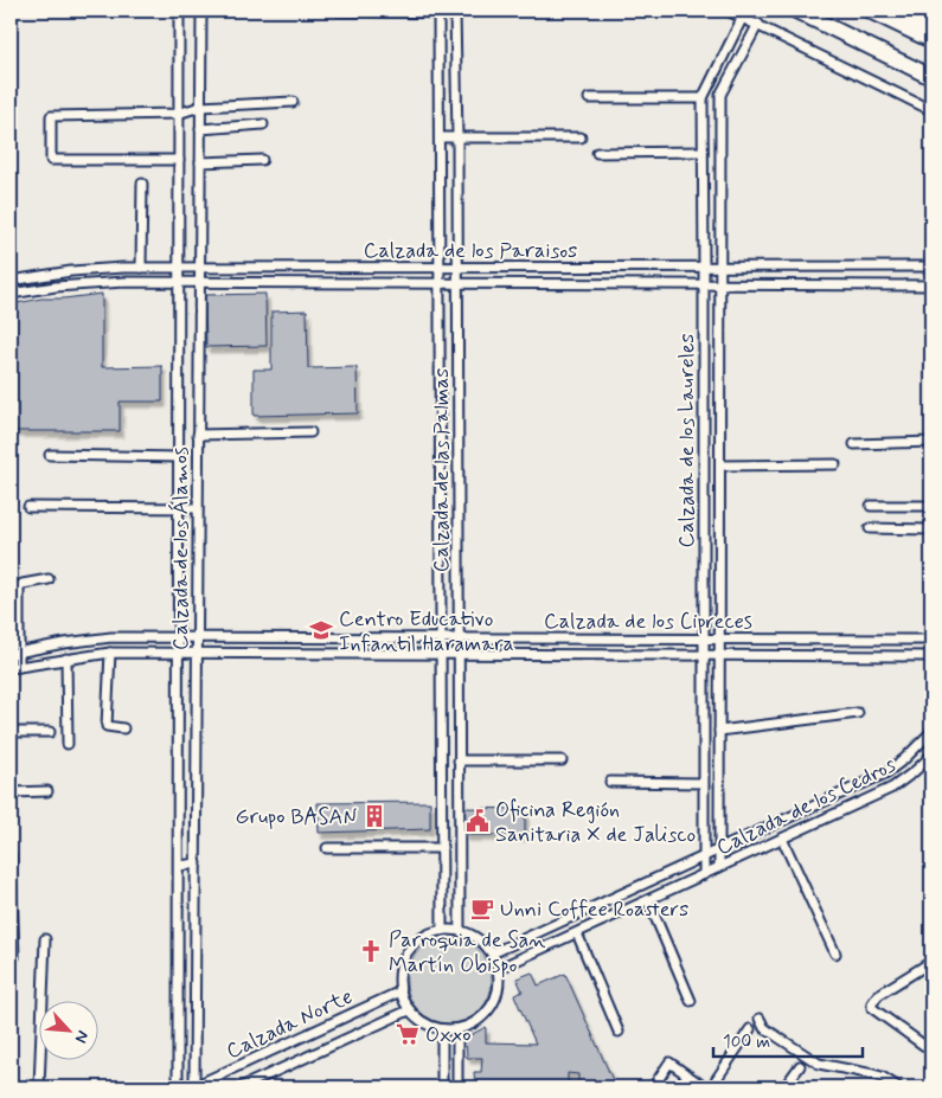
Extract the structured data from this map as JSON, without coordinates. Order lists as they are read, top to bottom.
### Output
{
  "streets": {
    "street": [
      "Calzada de los Paraisos",
      "Calzada de los Laureles",
      "Calzada de las Palmas",
      "Calzada de los Álamos",
      "Calzada de los Cipreces",
      "Calzada de los Cedros",
      "Calzada Norte"
    ]
  },
  "crossings": [
    ["Calzada de los Paraisos", "Calzada de los Laureles"],
    ["Calzada de los Paraisos", "Calzada de las Palmas"],
    ["Calzada de los Paraisos", "Calzada de los Álamos"],
    ["Calzada de los Laureles", "Calzada de los Cipreces"],
    ["Calzada de los Laureles", "Calzada de los Cedros"],
    ["Calzada de las Palmas", "Calzada de los Cipreces"],
    ["Calzada de las Palmas", "Calzada de los Cedros"],
    ["Calzada de las Palmas", "Calzada Norte"],
    ["Calzada de los Álamos", "Calzada de los Cipreces"],
    ["Calzada de los Álamos", "Calzada Norte"],
    ["Calzada de los Cedros", "Calzada Norte"]
  ],
  "places": {
    "school or university": ["Centro Educativo Infantil Haramara"],
    "building": ["Grupo BASAN"],
    "public building": ["Oficina Región Sanitaria X de Jalisco"],
    "cafe": ["Unni Coffee Roasters"],
    "church": ["Parroquia de San Martín Obispo"],
    "supermarket": ["Oxxo"]
  },
  "scale_bar": "100 m",
  "north": "bottom right"
}
